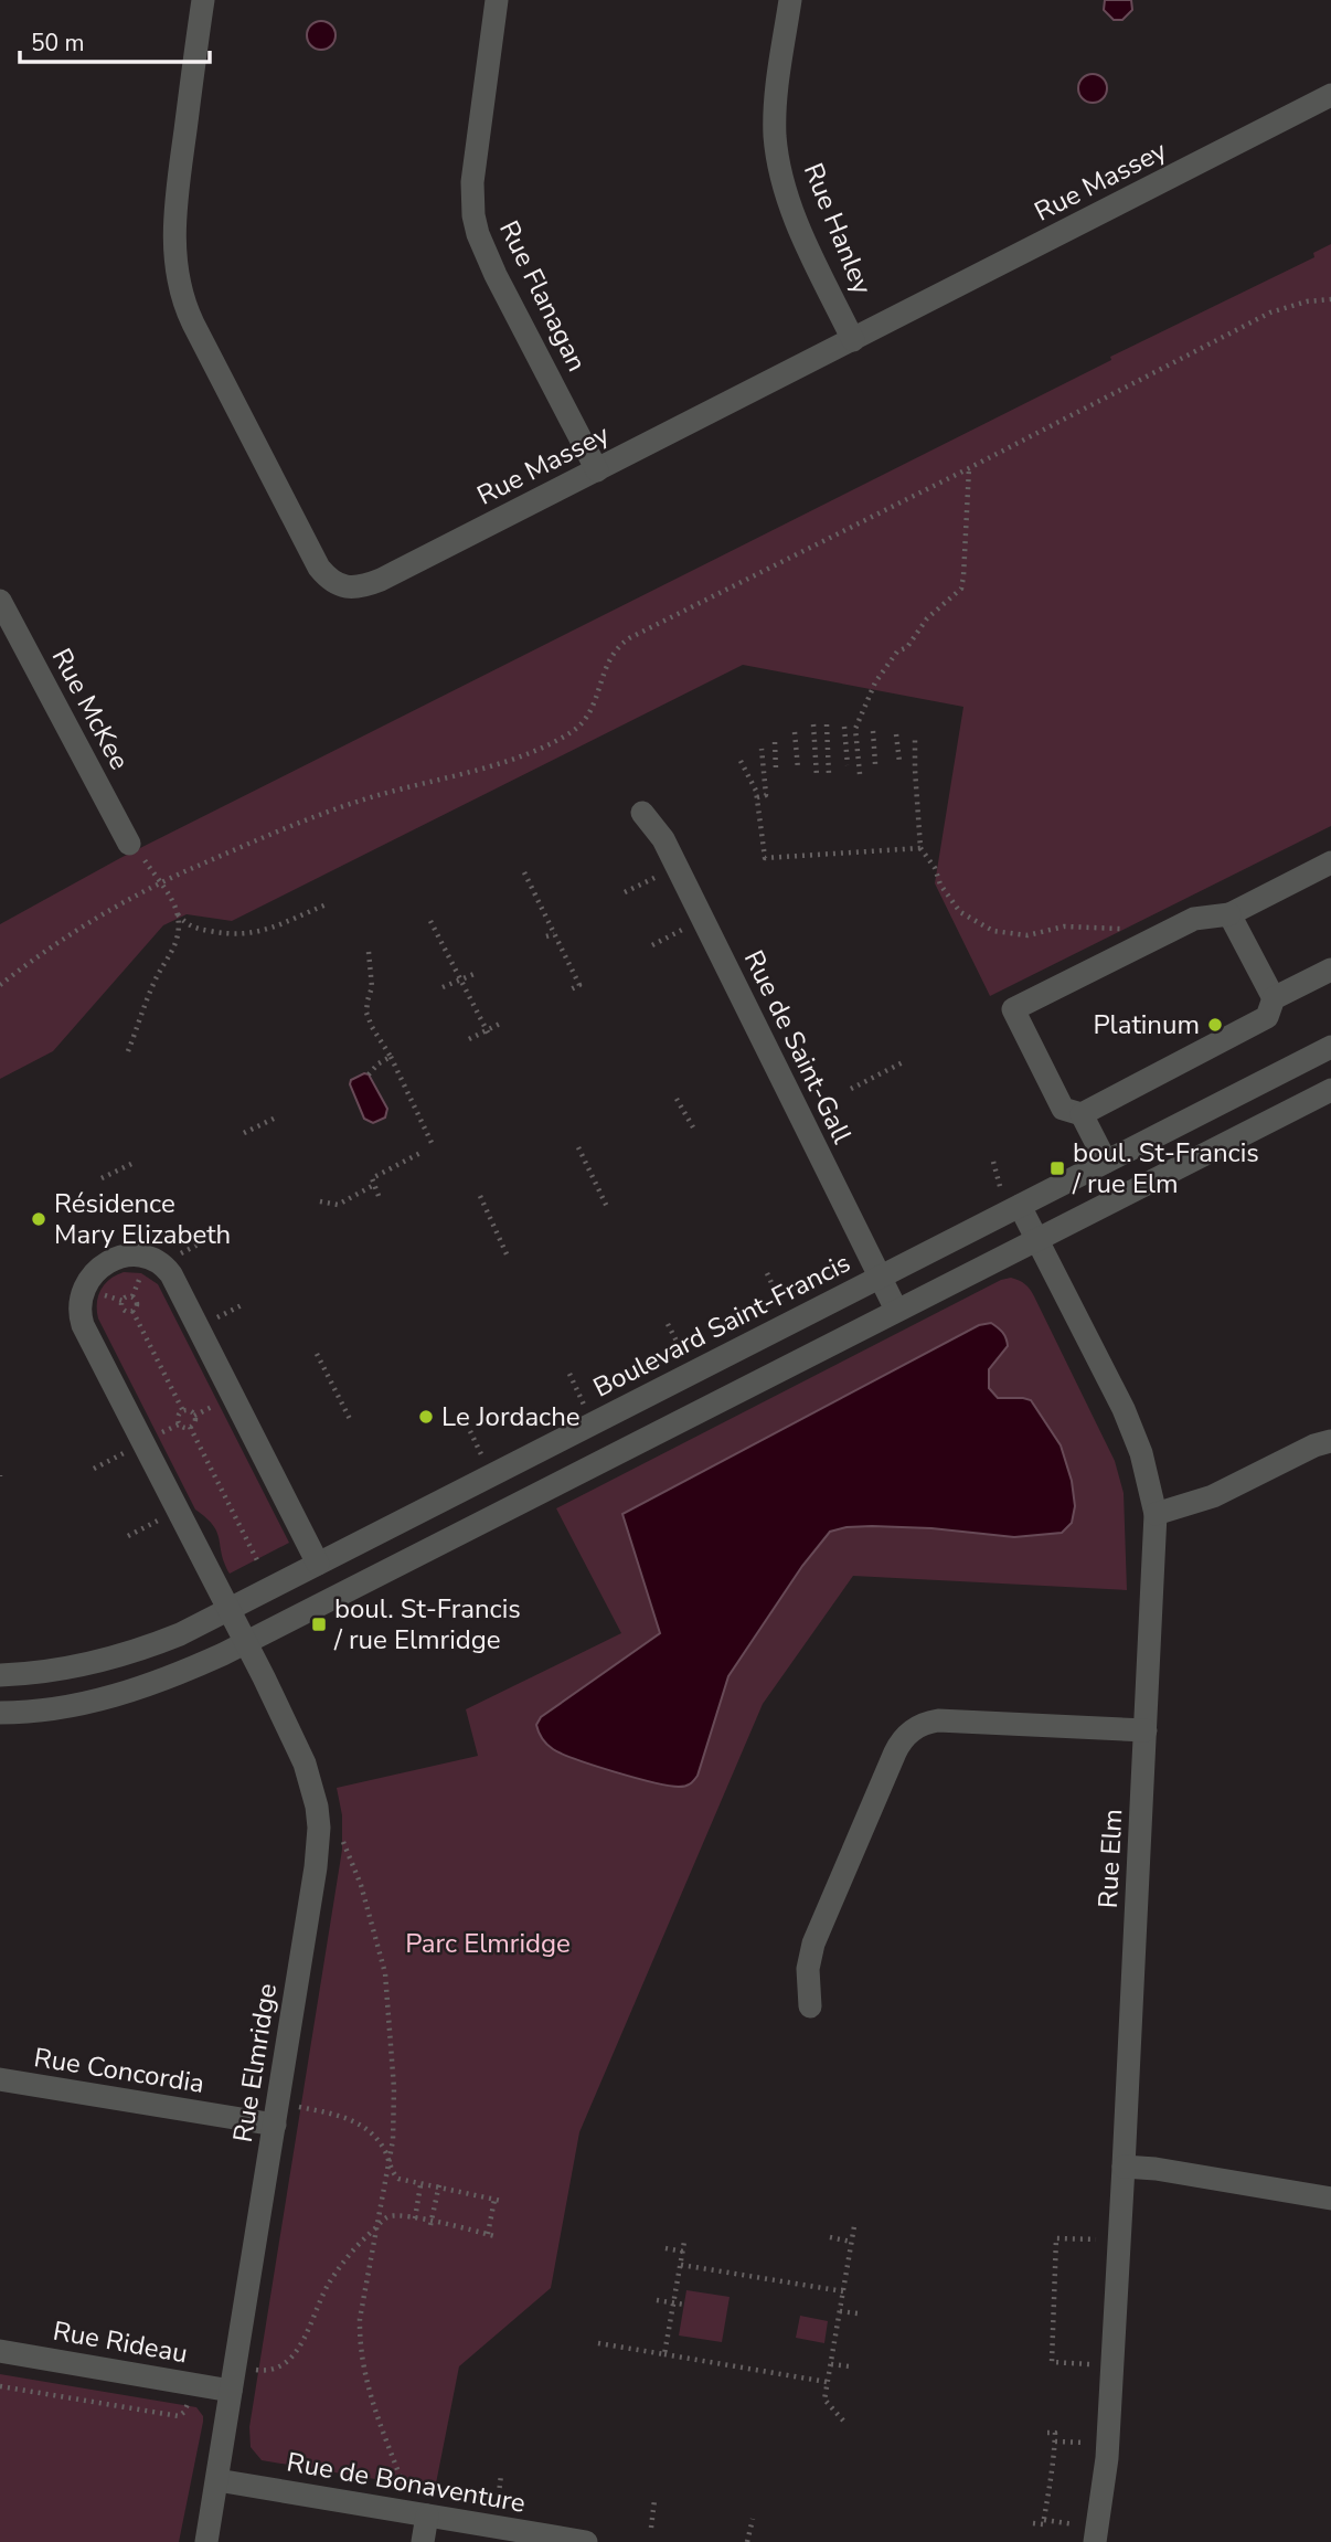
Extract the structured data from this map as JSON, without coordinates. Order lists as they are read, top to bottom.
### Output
{
  "streets": {
    "street": [
      "Rue Massey",
      "Rue Hanley",
      "Rue Flanagan",
      "Rue McKee",
      "Rue de Saint-Gall",
      "Boulevard Saint-Francis",
      "Rue Elm",
      "Rue Elmridge",
      "Rue Concordia",
      "Rue Rideau",
      "Rue de Bonaventure"
    ]
  },
  "crossings": [
    ["Rue Massey", "Rue Hanley"],
    ["Rue Massey", "Rue Flanagan"],
    ["Rue de Saint-Gall", "Boulevard Saint-Francis"],
    ["Boulevard Saint-Francis", "Rue Elm"],
    ["Boulevard Saint-Francis", "Rue Elmridge"],
    ["Rue Elmridge", "Rue Concordia"],
    ["Rue Elmridge", "Rue Rideau"],
    ["Rue Elmridge", "Rue de Bonaventure"]
  ],
  "parks": ["Parc Elmridge"],
  "places": {
    "other": ["Platinum", "Résidence Mary Elizabeth", "Le Jordache"],
    "transit": ["boul. St-Francis / rue Elm", "boul. St-Francis / rue Elmridge"]
  },
  "scale_bar": "50 m"
}
